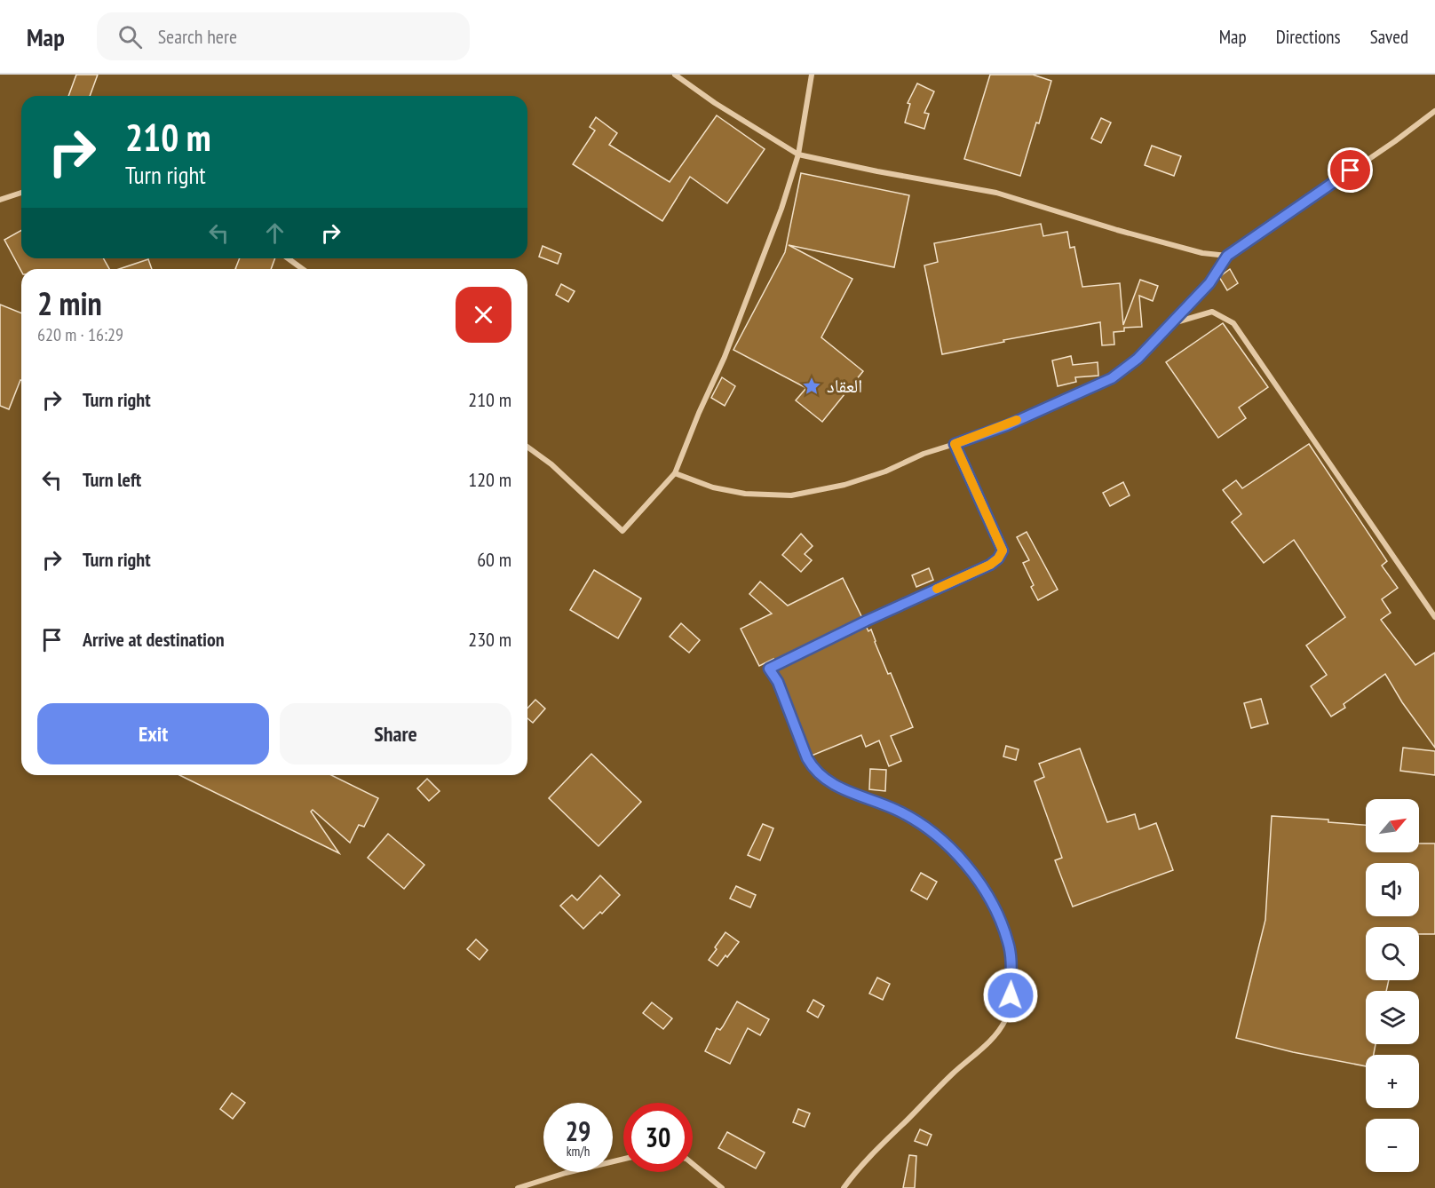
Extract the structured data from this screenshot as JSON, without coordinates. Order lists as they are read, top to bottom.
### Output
{
  "places": {
    "place": ["العقاد"]
  },
  "north": "top right",
  "page": {
    "header": "Map",
    "search": "Search here",
    "nav": ["Map", "Directions", "Saved"],
    "turn": ["210 m", "Turn right"],
    "heading": ["2 min", "620 m · 16:29"],
    "list": [
      {
        "name": "Turn right",
        "value": "210 m"
      },
      {
        "name": "Turn left",
        "value": "120 m"
      },
      {
        "name": "Turn right",
        "value": "60 m"
      },
      {
        "name": "Arrive at destination",
        "value": "230 m"
      }
    ],
    "buttons": ["Exit", "Share"],
    "map_buttons": ["+", "−"],
    "speed": "29 km/h",
    "limit": "30"
  }
}
